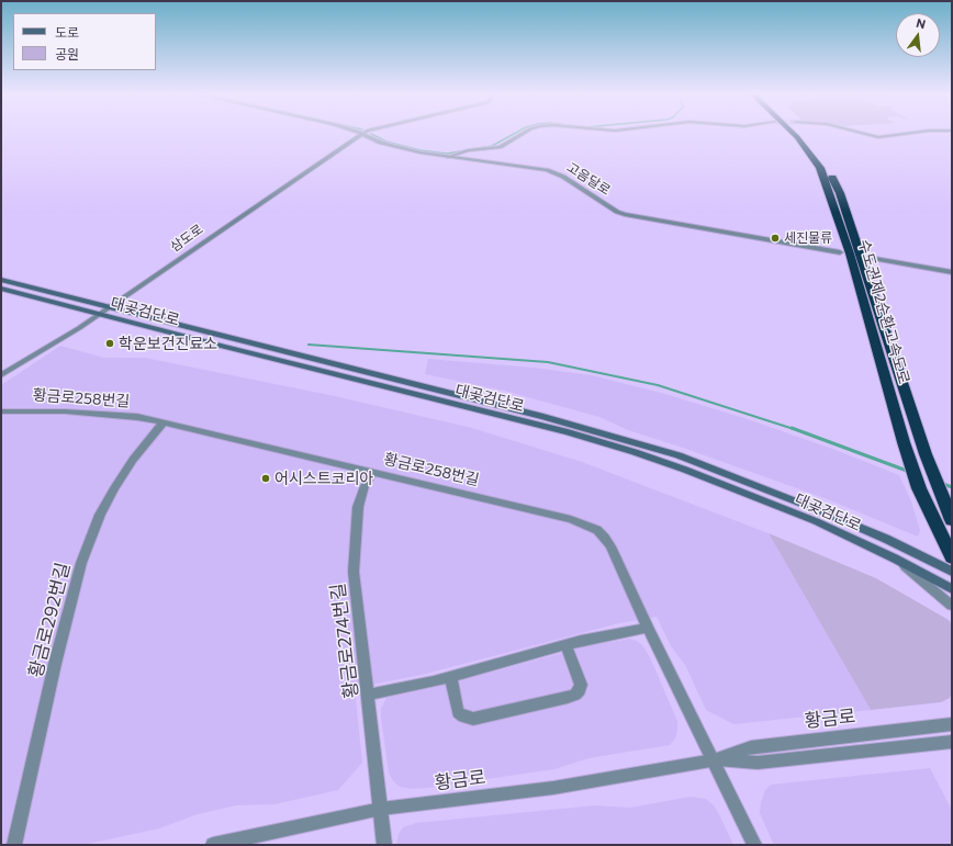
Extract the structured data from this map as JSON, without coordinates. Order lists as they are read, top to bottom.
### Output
{
  "streets": {
    "highway": ["수도권제2순환고속도로"],
    "main road": ["대곶검단로"],
    "street": [
      "고음달로",
      "삼도로",
      "황금로258번길",
      "황금로292번길",
      "황금로274번길",
      "황금로"
    ]
  },
  "crossings": [
    ["고음달로", "삼도로"],
    ["삼도로", "대곶검단로"],
    ["황금로258번길", "황금로292번길"],
    ["황금로258번길", "황금로274번길"],
    ["황금로258번길", "황금로"],
    ["황금로274번길", "황금로"]
  ],
  "places": ["세진물류", "학운보건진료소", "어시스트코리아"],
  "legend": ["도로", "공원"],
  "north": "top"
}
